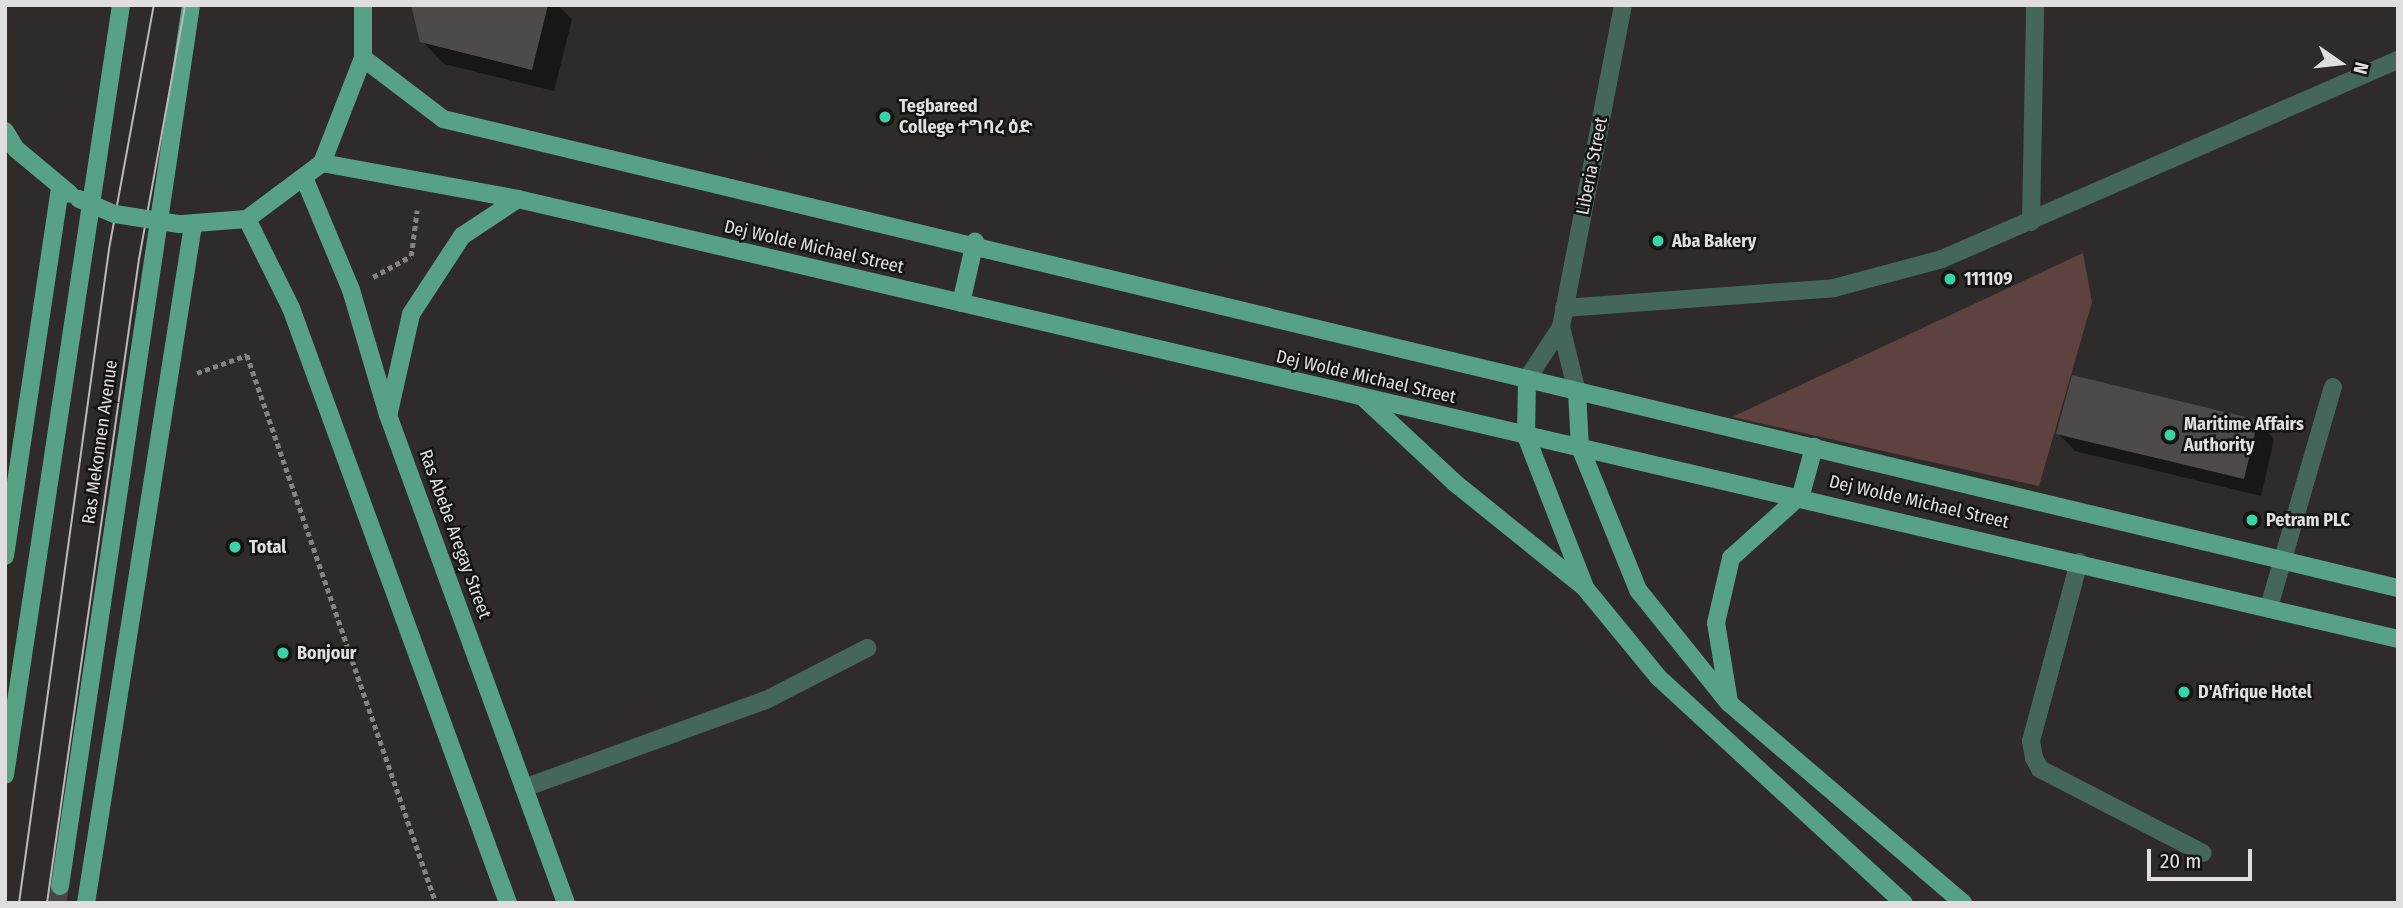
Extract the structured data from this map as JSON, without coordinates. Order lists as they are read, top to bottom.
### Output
{
  "streets": {
    "main road": ["Dej Wolde Michael Street", "Ras Mekonnen Avenue", "Ras Abebe Aregay Street"],
    "street": ["Liberia Street"]
  },
  "crossings": [
    ["Liberia Street", "Dej Wolde Michael Street"]
  ],
  "places": [
    "Tegbareed College ተግባረ ዕድ",
    "Aba Bakery",
    "111109",
    "Maritime Affairs Authority",
    "Petram PLC",
    "Total",
    "Bonjour",
    "D'Afrique Hotel"
  ],
  "scale_bar": "20 m",
  "north": "right"
}
